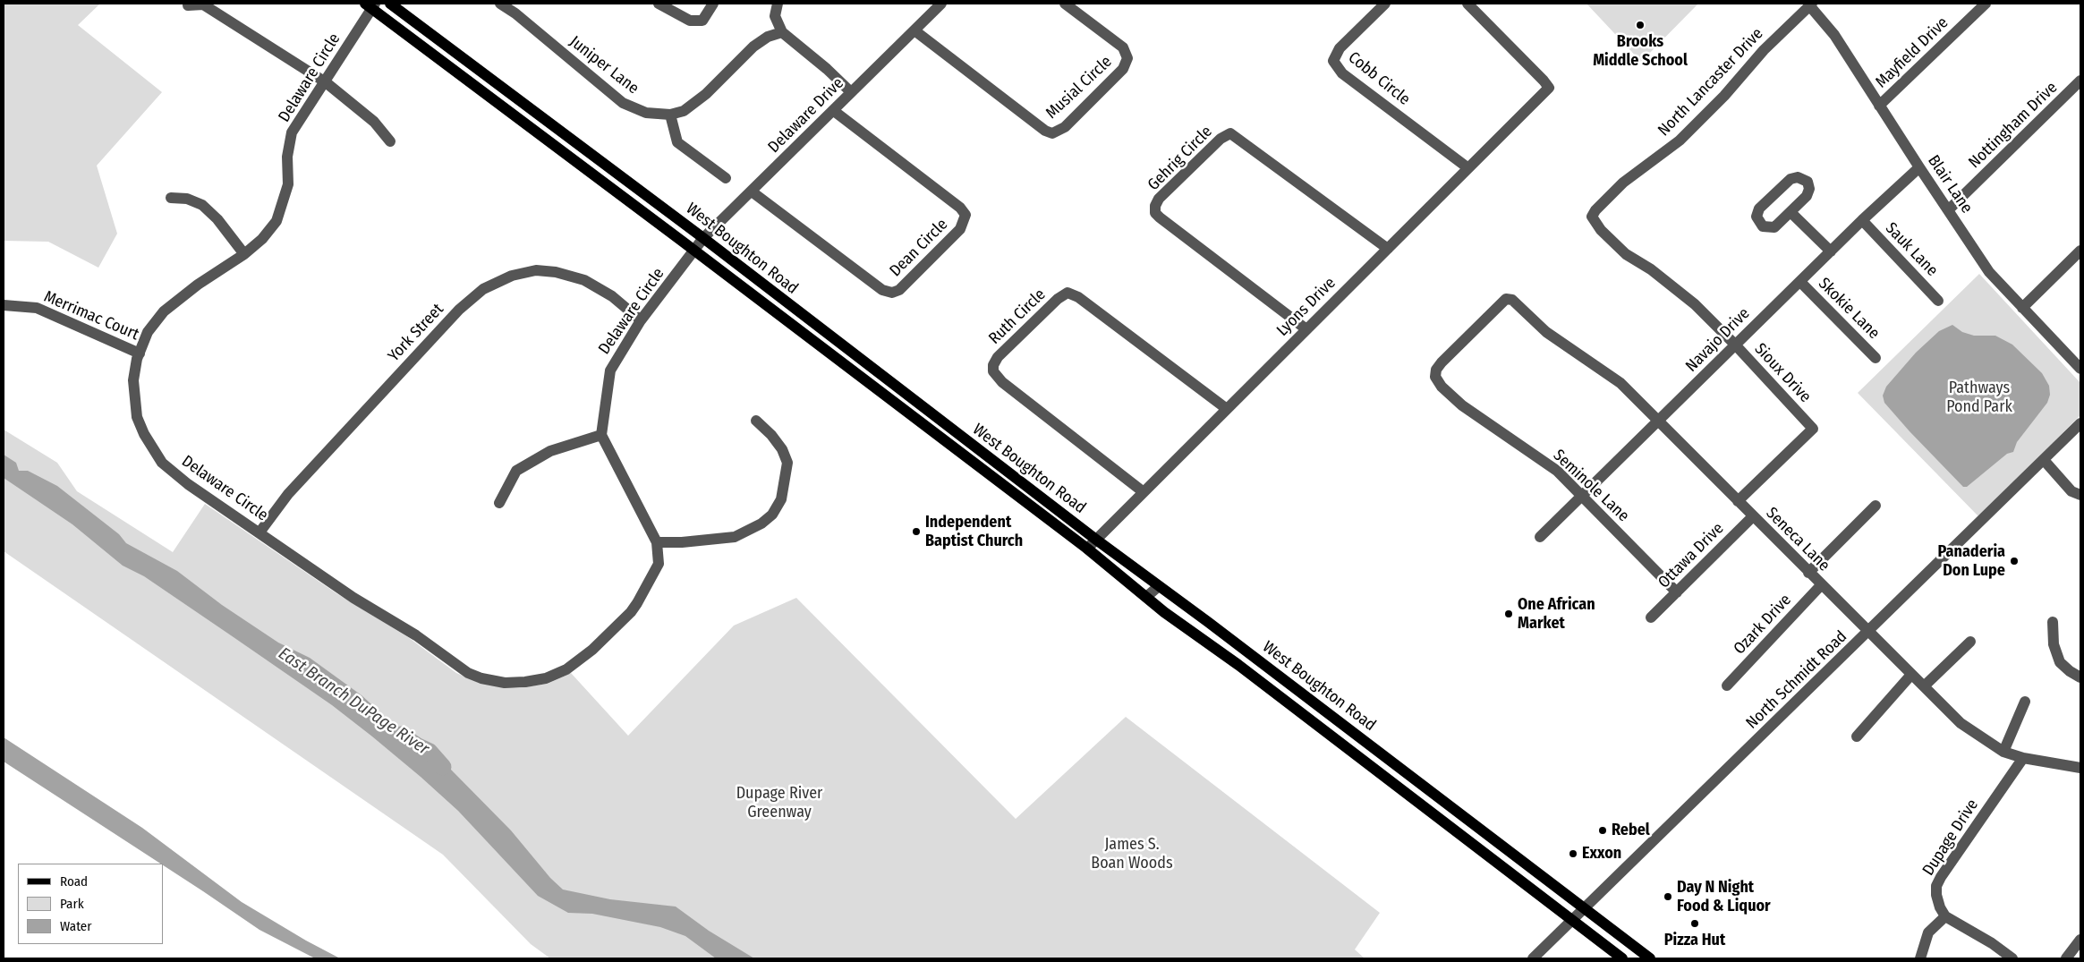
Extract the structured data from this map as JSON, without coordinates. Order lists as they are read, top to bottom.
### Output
{
  "streets": {
    "main road": ["West Boughton Road"],
    "street": [
      "Mayfield Drive",
      "Juniper Lane",
      "Delaware Circle",
      "Cobb Circle",
      "North Lancaster Drive",
      "Musial Circle",
      "Delaware Drive",
      "Nottingham Drive",
      "Gehrig Circle",
      "Blair Lane",
      "Dean Circle",
      "Sauk Lane",
      "Lyons Drive",
      "Skokie Lane",
      "Merrimac Court",
      "Ruth Circle",
      "York Street",
      "Navajo Drive",
      "Sioux Drive",
      "Seminole Lane",
      "Seneca Lane",
      "Ottawa Drive",
      "Ozark Drive",
      "North Schmidt Road",
      "Dupage Drive"
    ]
  },
  "crossings": [
    ["Mayfield Drive", "Blair Lane"],
    ["Delaware Circle", "Delaware Drive"],
    ["Delaware Circle", "West Boughton Road"],
    ["Delaware Circle", "Merrimac Court"],
    ["Delaware Circle", "York Street"],
    ["Cobb Circle", "Lyons Drive"],
    ["North Lancaster Drive", "Blair Lane"],
    ["North Lancaster Drive", "Sioux Drive"],
    ["Musial Circle", "Delaware Drive"],
    ["Delaware Drive", "Dean Circle"],
    ["Delaware Drive", "West Boughton Road"],
    ["Nottingham Drive", "Blair Lane"],
    ["Gehrig Circle", "Lyons Drive"],
    ["Blair Lane", "Navajo Drive"],
    ["West Boughton Road", "Lyons Drive"],
    ["West Boughton Road", "North Schmidt Road"],
    ["Sauk Lane", "Navajo Drive"],
    ["Lyons Drive", "Ruth Circle"],
    ["Skokie Lane", "Navajo Drive"],
    ["Navajo Drive", "Sioux Drive"],
    ["Navajo Drive", "Seminole Lane"],
    ["Navajo Drive", "Seneca Lane"],
    ["Sioux Drive", "Seneca Lane"],
    ["Seminole Lane", "Seneca Lane"],
    ["Seminole Lane", "Ottawa Drive"],
    ["Seneca Lane", "Ottawa Drive"],
    ["Seneca Lane", "Ozark Drive"],
    ["Seneca Lane", "North Schmidt Road"],
    ["Seneca Lane", "Dupage Drive"]
  ],
  "water": ["East Branch DuPage River"],
  "parks": ["Pathways Pond Park", "Dupage River Greenway", "James S. Boan Woods"],
  "places": [
    "Brooks Middle School",
    "Independent Baptist Church",
    "Panaderia Don Lupe",
    "One African Market",
    "Rebel",
    "Exxon",
    "Day N Night Food & Liquor",
    "Pizza Hut"
  ],
  "legend": ["Road", "Park", "Water"]
}
